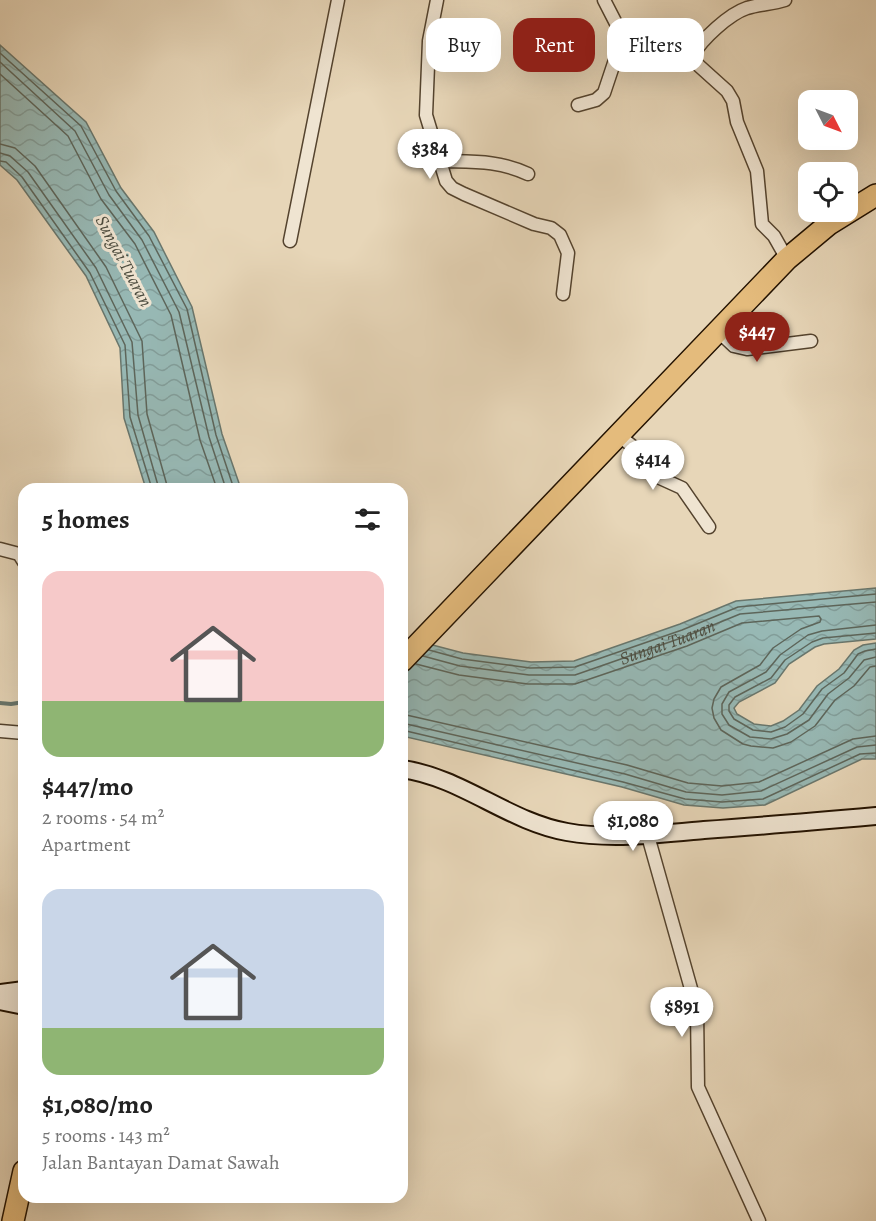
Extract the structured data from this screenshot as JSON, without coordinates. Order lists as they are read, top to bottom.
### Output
{
  "water": ["Sungai Tuaran"],
  "north": "bottom right",
  "page": {
    "chip": ["Buy", "Rent", "Filters"],
    "price": [
      "$384",
      "$447",
      "$414",
      "$1,080",
      "$891"
    ],
    "heading": "5 homes",
    "list": [
      {
        "name": "$447/mo",
        "note": "2 rooms · 54 m² · Apartment"
      },
      {
        "name": "$1,080/mo",
        "note": "5 rooms · 143 m² · Jalan Bantayan Damat Sawah"
      }
    ]
  }
}
